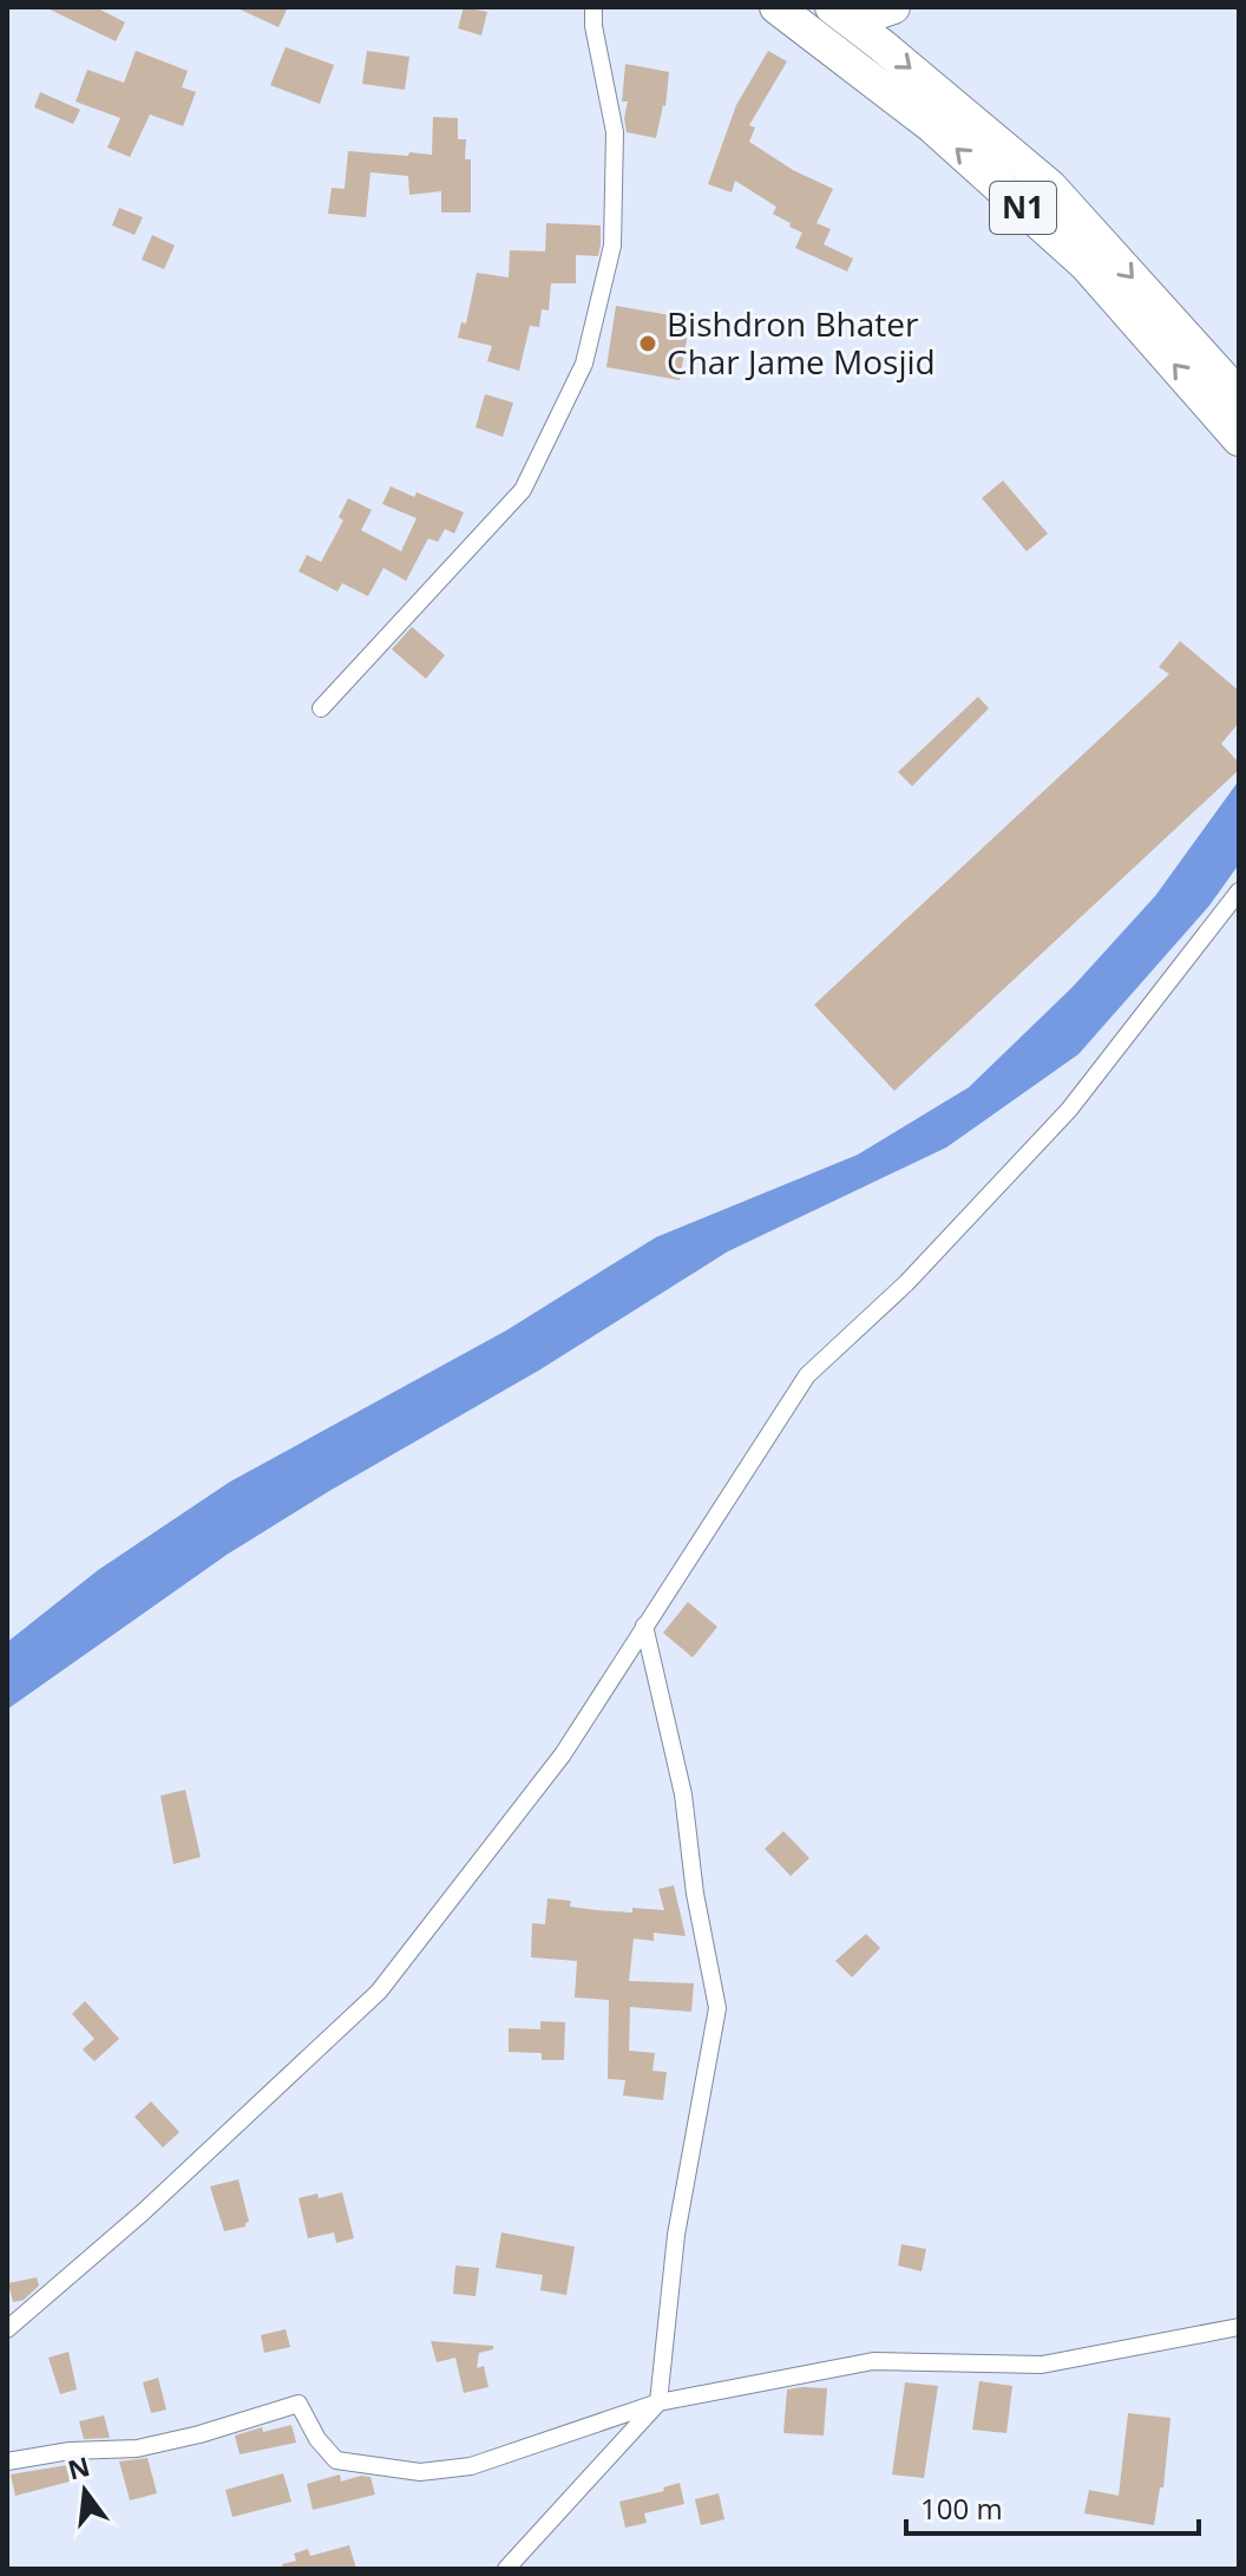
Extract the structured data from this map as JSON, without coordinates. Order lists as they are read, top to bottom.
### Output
{
  "streets": {
    "highway": ["N1"]
  },
  "places": ["Bishdron Bhater Char Jame Mosjid"],
  "scale_bar": "100 m",
  "north": "top"
}
